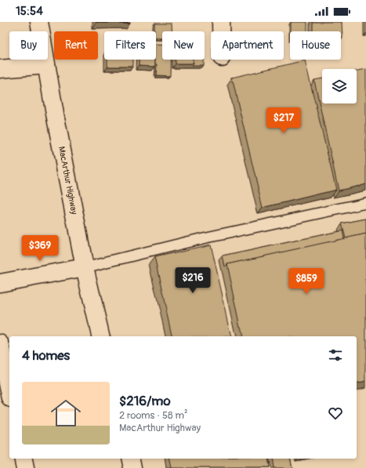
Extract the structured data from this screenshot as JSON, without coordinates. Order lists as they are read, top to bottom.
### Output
{
  "streets": {
    "main road": ["MacArthur Highway"]
  },
  "page": {
    "status": "15:54",
    "chip": [
      "Buy",
      "Rent",
      "Filters",
      "New",
      "Apartment",
      "House"
    ],
    "price": [
      "$217",
      "$369",
      "$216",
      "$859"
    ],
    "heading": "4 homes",
    "list": [
      {
        "name": "$216/mo",
        "note": "2 rooms · 58 m² · MacArthur Highway"
      }
    ]
  }
}
